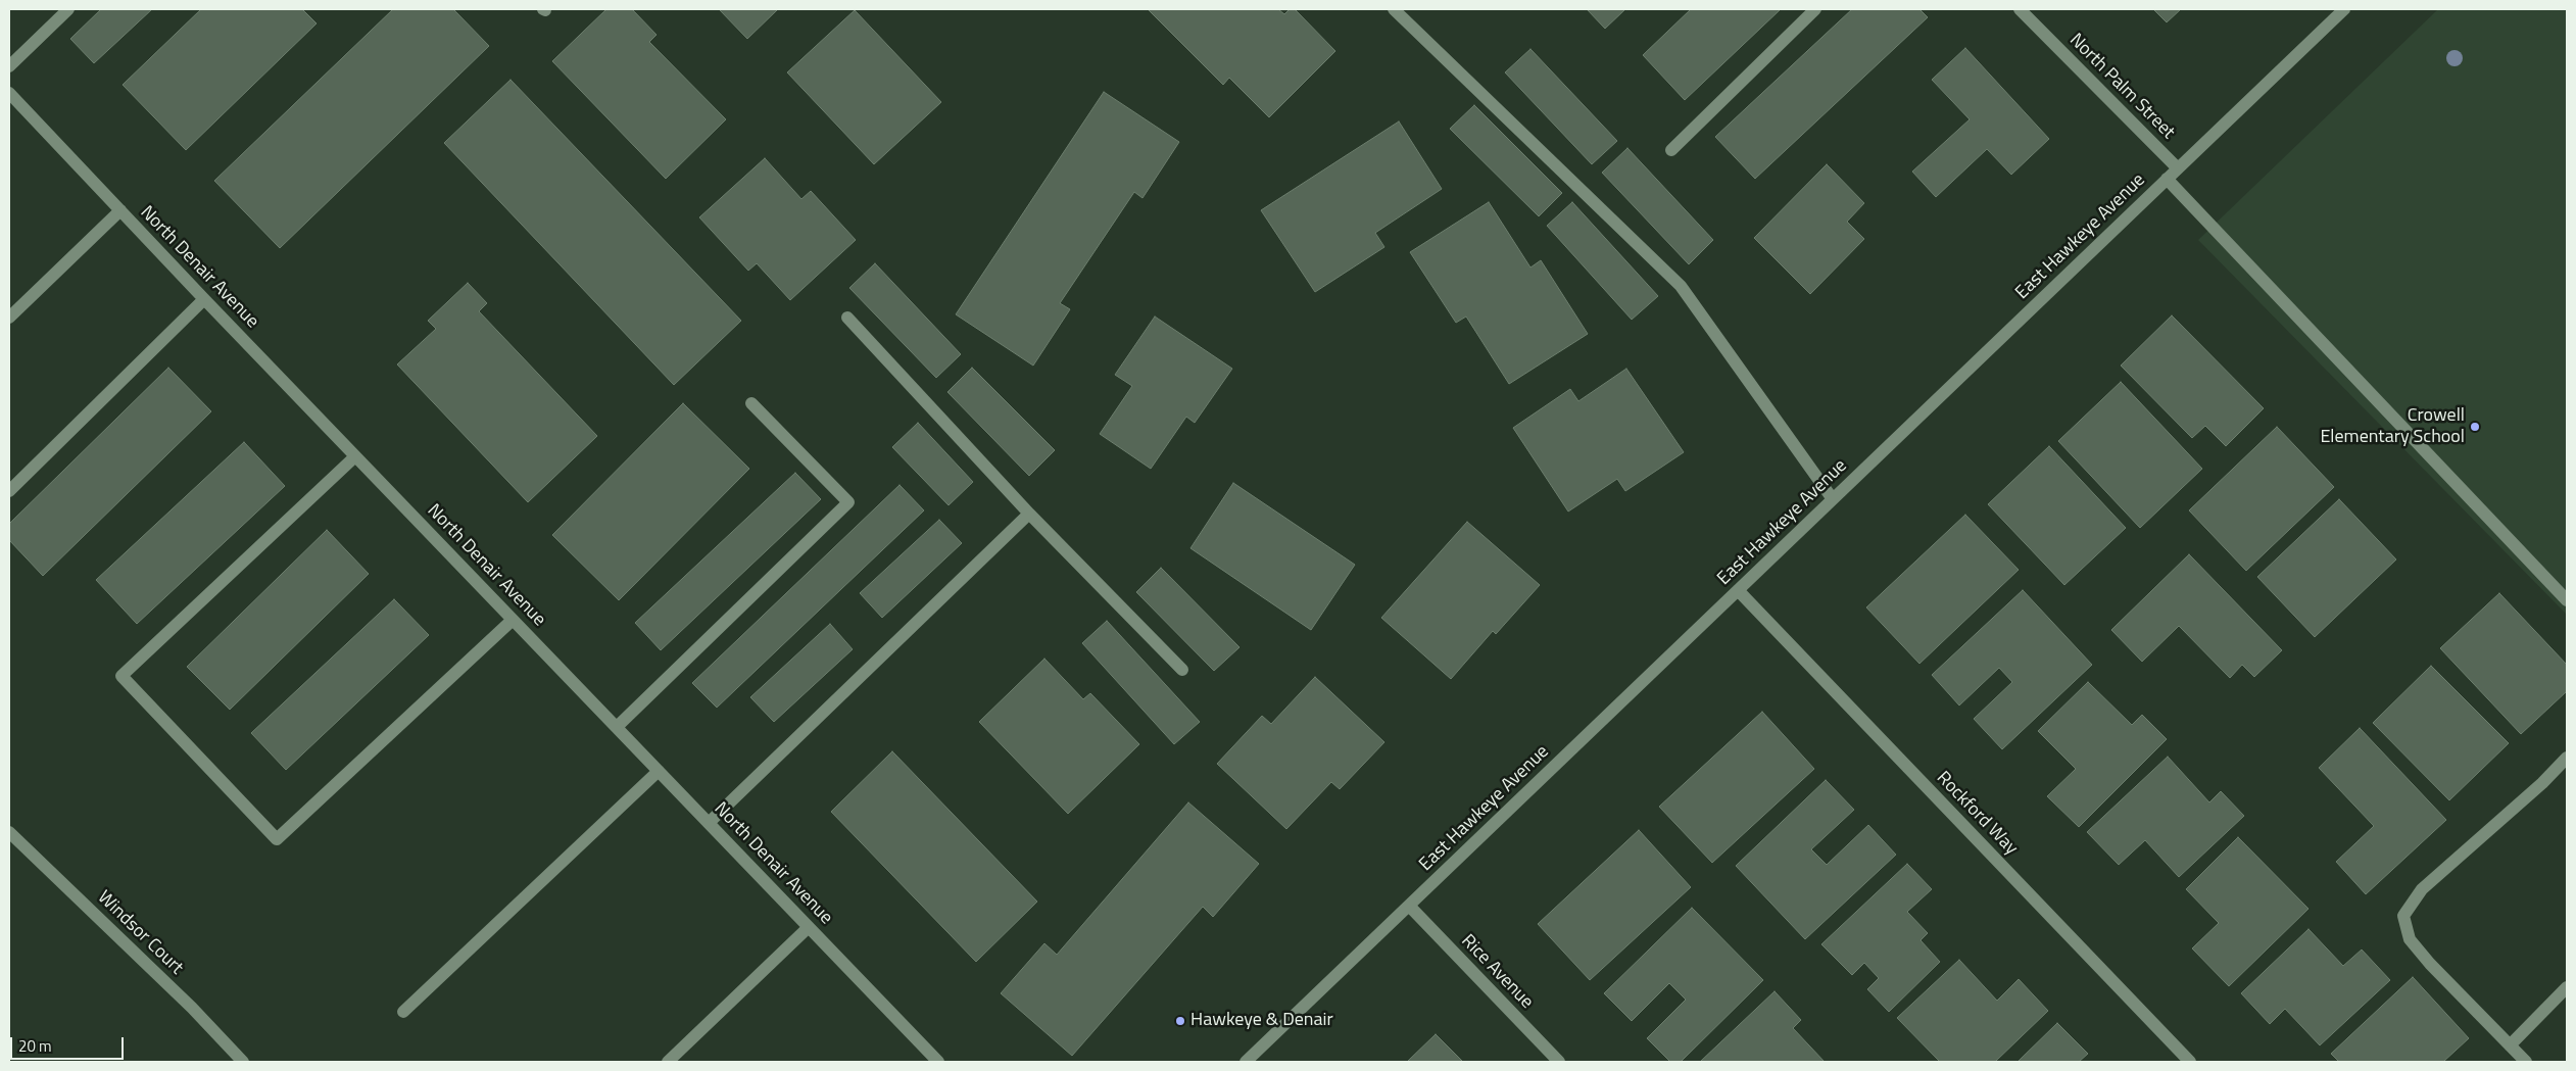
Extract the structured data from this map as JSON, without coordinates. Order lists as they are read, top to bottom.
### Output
{
  "streets": {
    "street": [
      "North Palm Street",
      "East Hawkeye Avenue",
      "North Denair Avenue",
      "Rockford Way",
      "Windsor Court",
      "Rice Avenue"
    ]
  },
  "crossings": [
    ["North Palm Street", "East Hawkeye Avenue"],
    ["East Hawkeye Avenue", "Rockford Way"],
    ["East Hawkeye Avenue", "Rice Avenue"]
  ],
  "places": ["Crowell Elementary School", "Hawkeye & Denair"],
  "scale_bar": "20 m"
}
